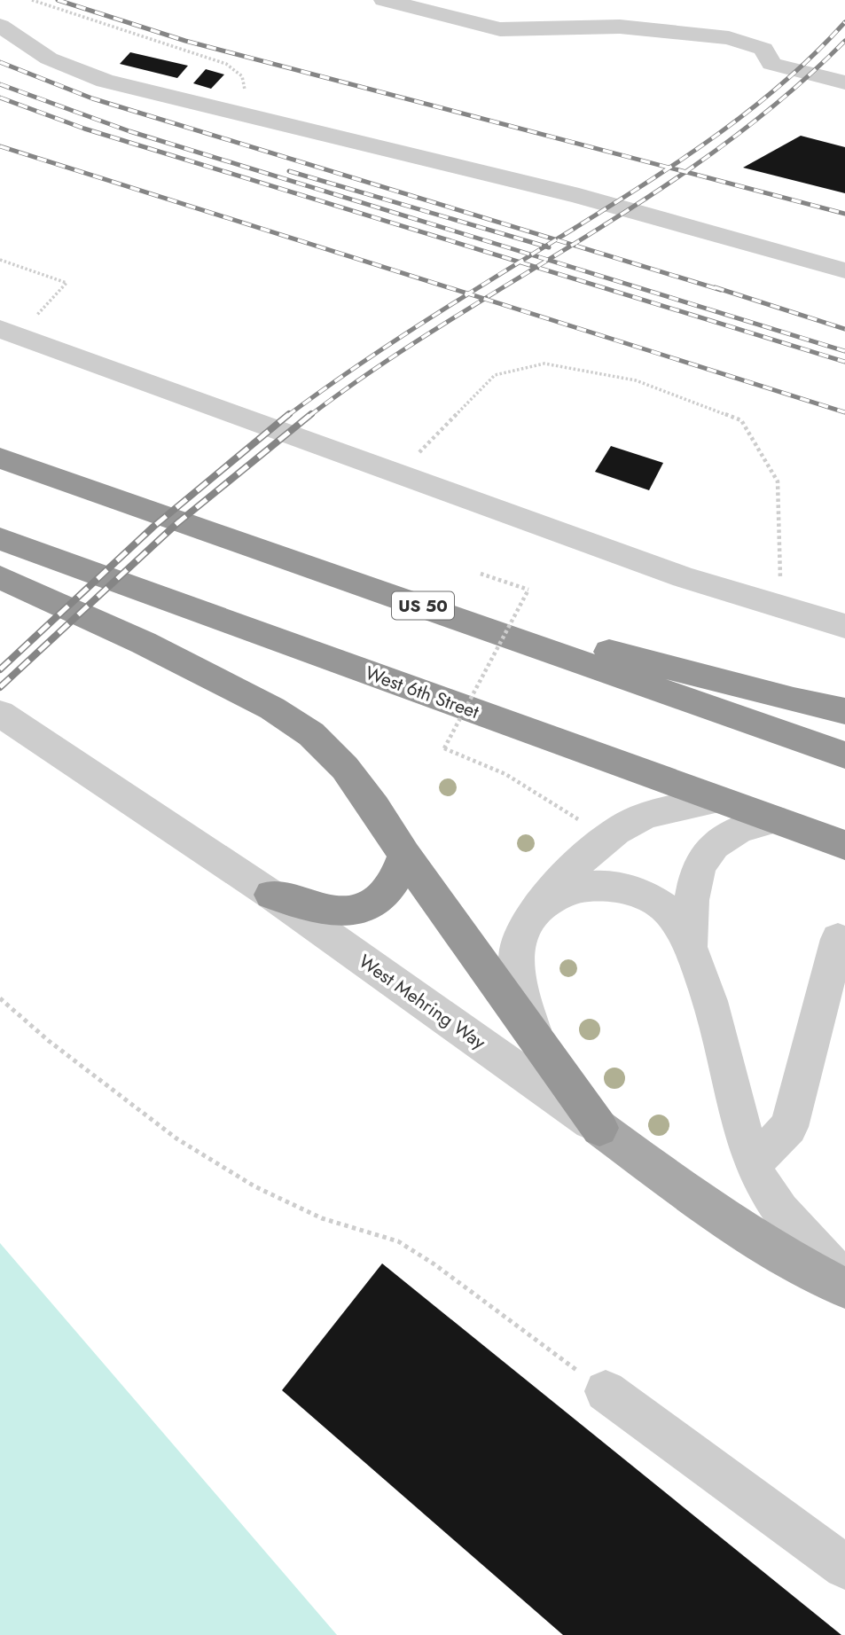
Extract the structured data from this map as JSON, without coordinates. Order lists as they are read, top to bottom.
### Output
{
  "streets": {
    "highway": ["US 50", "West 6th Street"],
    "main road": ["West Mehring Way"]
  }
}
